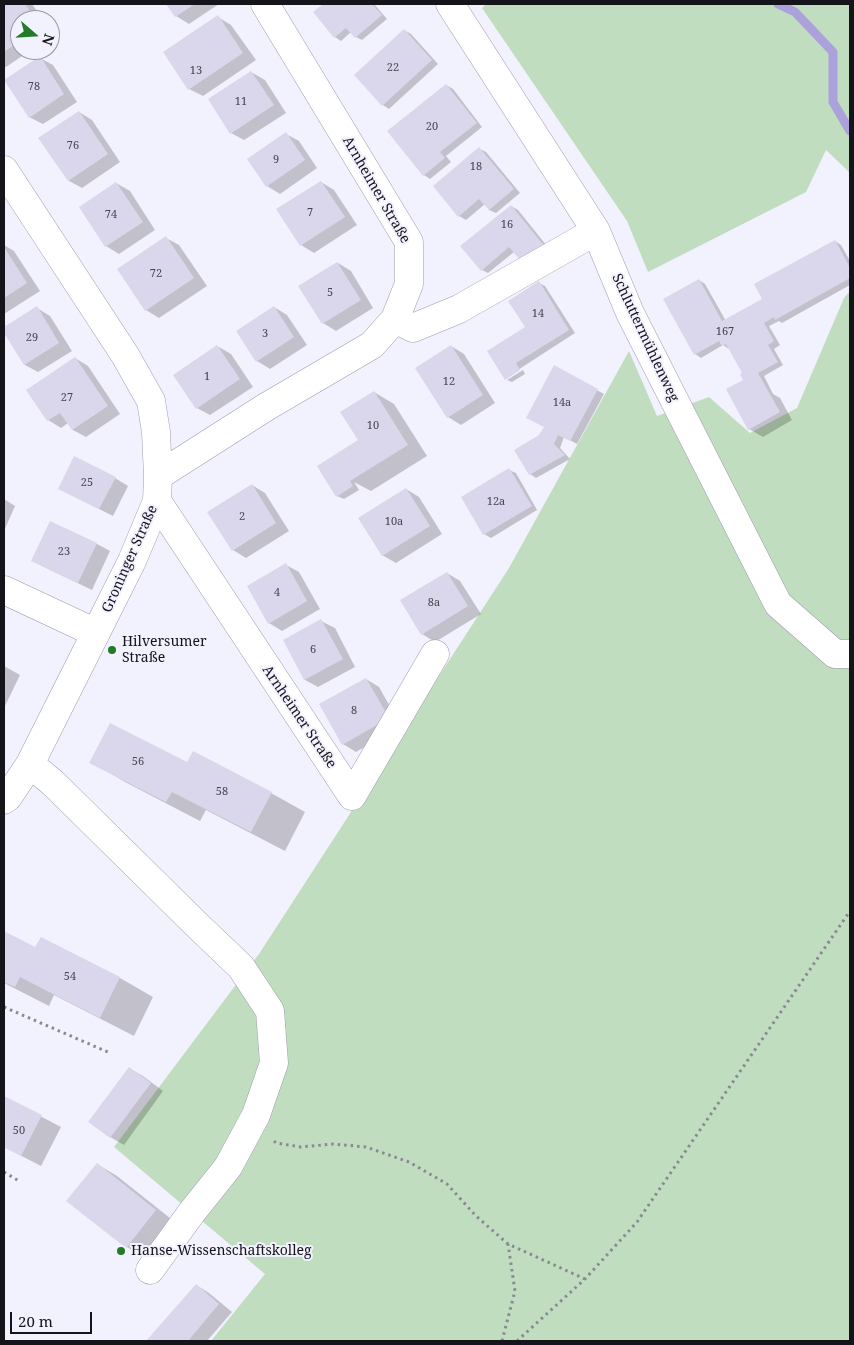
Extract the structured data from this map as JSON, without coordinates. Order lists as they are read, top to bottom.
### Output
{
  "streets": {
    "street": ["Arnheimer Straße", "Schluttermühlenweg", "Groninger Straße"]
  },
  "crossings": [
    ["Arnheimer Straße", "Groninger Straße"]
  ],
  "places": ["Hilversumer Straße", "Hanse-Wissenschaftskolleg"],
  "house_numbers": [
    "22",
    "13",
    "78",
    "11",
    "20",
    "76",
    "9",
    "18",
    "7",
    "74",
    "16",
    "72",
    "5",
    "14",
    "167",
    "3",
    "29",
    "1",
    "12",
    "27",
    "14a",
    "10",
    "25",
    "12a",
    "2",
    "10a",
    "23",
    "4",
    "8a",
    "6",
    "8",
    "56",
    "58",
    "54",
    "50"
  ],
  "scale_bar": "20 m",
  "north": "right"
}
